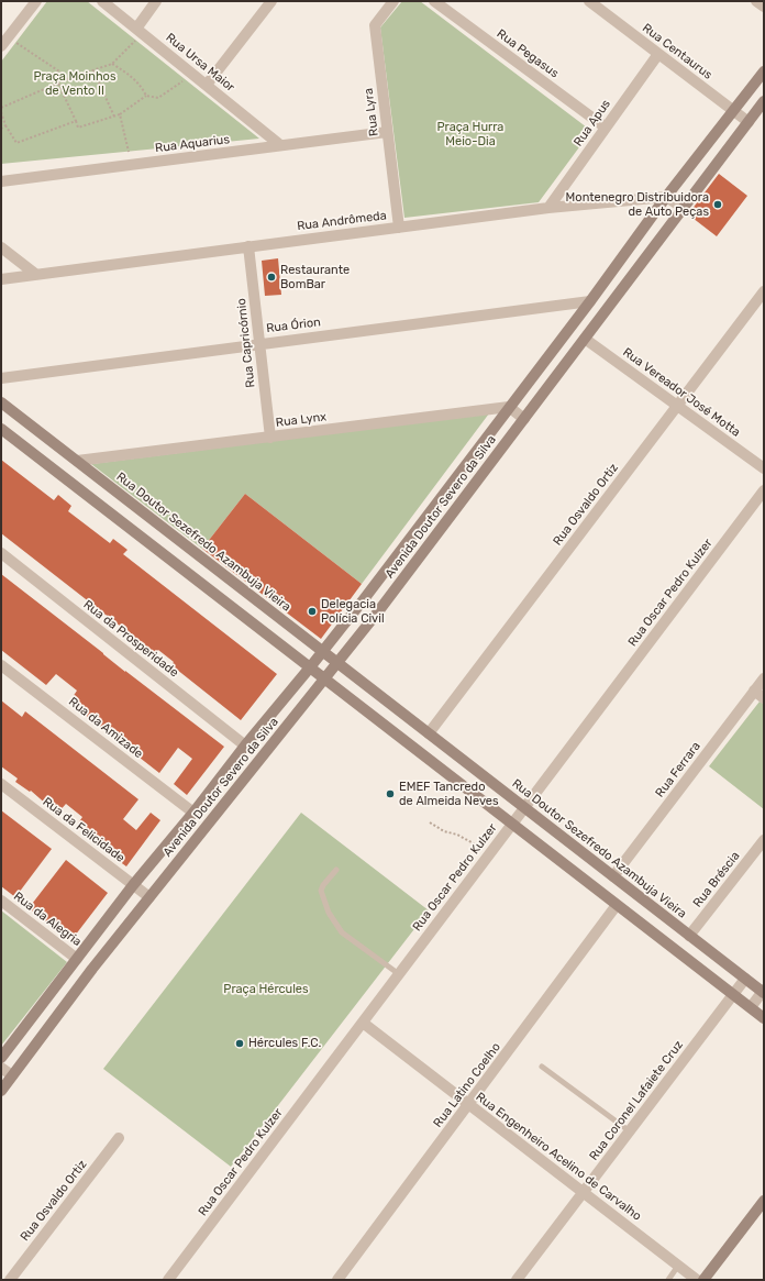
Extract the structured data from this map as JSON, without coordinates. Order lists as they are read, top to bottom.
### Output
{
  "streets": {
    "street": [
      "Rua Centaurus",
      "Rua Pegasus",
      "Rua Ursa Maior",
      "Rua Lyra",
      "Rua Apus",
      "Rua Aquarius",
      "Rua Andrômeda",
      "Rua Órion",
      "Rua Capricórnio",
      "Rua Vereador José Motta",
      "Rua Lynx",
      "Rua Osvaldo Ortiz",
      "Avenida Doutor Severo da Silva",
      "Rua Doutor Sezefredo Azambuja Vieira",
      "Rua Oscar Pedro Kulzer",
      "Rua da Prosperidade",
      "Rua da Amizade",
      "Rua Ferrara",
      "Rua da Felicidade",
      "Rua Bréscia",
      "Rua da Alegria",
      "Rua Latino Coelho",
      "Rua Coronel Lafaiete Cruz",
      "Rua Engenheiro Acelino de Carvalho"
    ]
  },
  "crossings": [
    ["Rua Centaurus", "Rua Apus"],
    ["Rua Centaurus", "Avenida Doutor Severo da Silva"],
    ["Rua Pegasus", "Rua Apus"],
    ["Rua Ursa Maior", "Rua Aquarius"],
    ["Rua Lyra", "Rua Aquarius"],
    ["Rua Lyra", "Rua Andrômeda"],
    ["Rua Apus", "Rua Andrômeda"],
    ["Rua Andrômeda", "Rua Capricórnio"],
    ["Rua Andrômeda", "Avenida Doutor Severo da Silva"],
    ["Rua Órion", "Rua Capricórnio"],
    ["Rua Órion", "Avenida Doutor Severo da Silva"],
    ["Rua Capricórnio", "Rua Lynx"],
    ["Rua Vereador José Motta", "Rua Osvaldo Ortiz"],
    ["Rua Vereador José Motta", "Avenida Doutor Severo da Silva"],
    ["Rua Lynx", "Avenida Doutor Severo da Silva"],
    ["Rua Lynx", "Rua Doutor Sezefredo Azambuja Vieira"],
    ["Rua Osvaldo Ortiz", "Rua Doutor Sezefredo Azambuja Vieira"],
    ["Avenida Doutor Severo da Silva", "Rua Doutor Sezefredo Azambuja Vieira"],
    ["Avenida Doutor Severo da Silva", "Rua da Prosperidade"],
    ["Avenida Doutor Severo da Silva", "Rua da Amizade"],
    ["Avenida Doutor Severo da Silva", "Rua da Felicidade"],
    ["Avenida Doutor Severo da Silva", "Rua da Alegria"],
    ["Rua Doutor Sezefredo Azambuja Vieira", "Rua Oscar Pedro Kulzer"],
    ["Rua Doutor Sezefredo Azambuja Vieira", "Rua Ferrara"],
    ["Rua Doutor Sezefredo Azambuja Vieira", "Rua Bréscia"],
    ["Rua Doutor Sezefredo Azambuja Vieira", "Rua Coronel Lafaiete Cruz"],
    ["Rua Oscar Pedro Kulzer", "Rua Engenheiro Acelino de Carvalho"],
    ["Rua Latino Coelho", "Rua Engenheiro Acelino de Carvalho"],
    ["Rua Coronel Lafaiete Cruz", "Rua Engenheiro Acelino de Carvalho"]
  ],
  "parks": ["Praça Moinhos de Vento II", "Praça Hurra Meio-Dia", "Praça Hércules"],
  "places": [
    "Montenegro Distribuidora de Auto Peças",
    "Restaurante BomBar",
    "Delegacia Polícia Civil",
    "EMEF Tancredo de Almeida Neves",
    "Hércules F.C."
  ]
}
